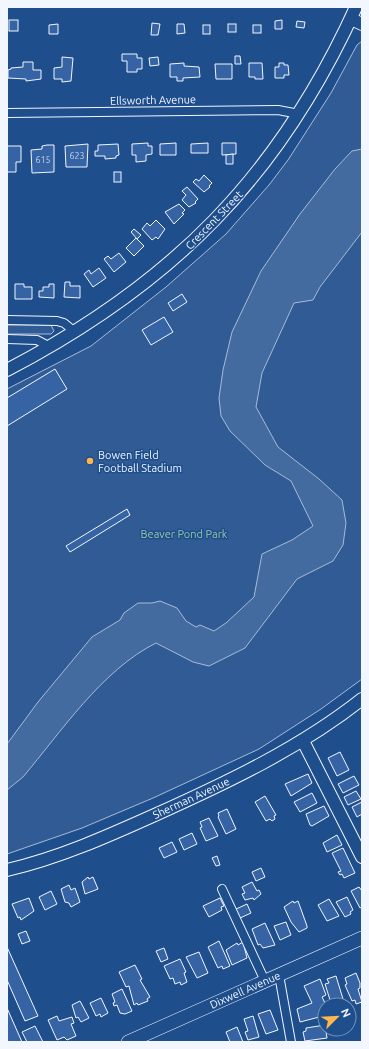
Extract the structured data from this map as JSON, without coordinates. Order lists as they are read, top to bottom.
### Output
{
  "streets": {
    "main road": ["Crescent Street", "Sherman Avenue", "Dixwell Avenue"],
    "street": ["Ellsworth Avenue"]
  },
  "crossings": [
    ["Ellsworth Avenue", "Crescent Street"]
  ],
  "parks": ["Beaver Pond Park"],
  "places": ["Bowen Field Football Stadium"],
  "house_numbers": ["623", "615"],
  "north": "top right"
}
